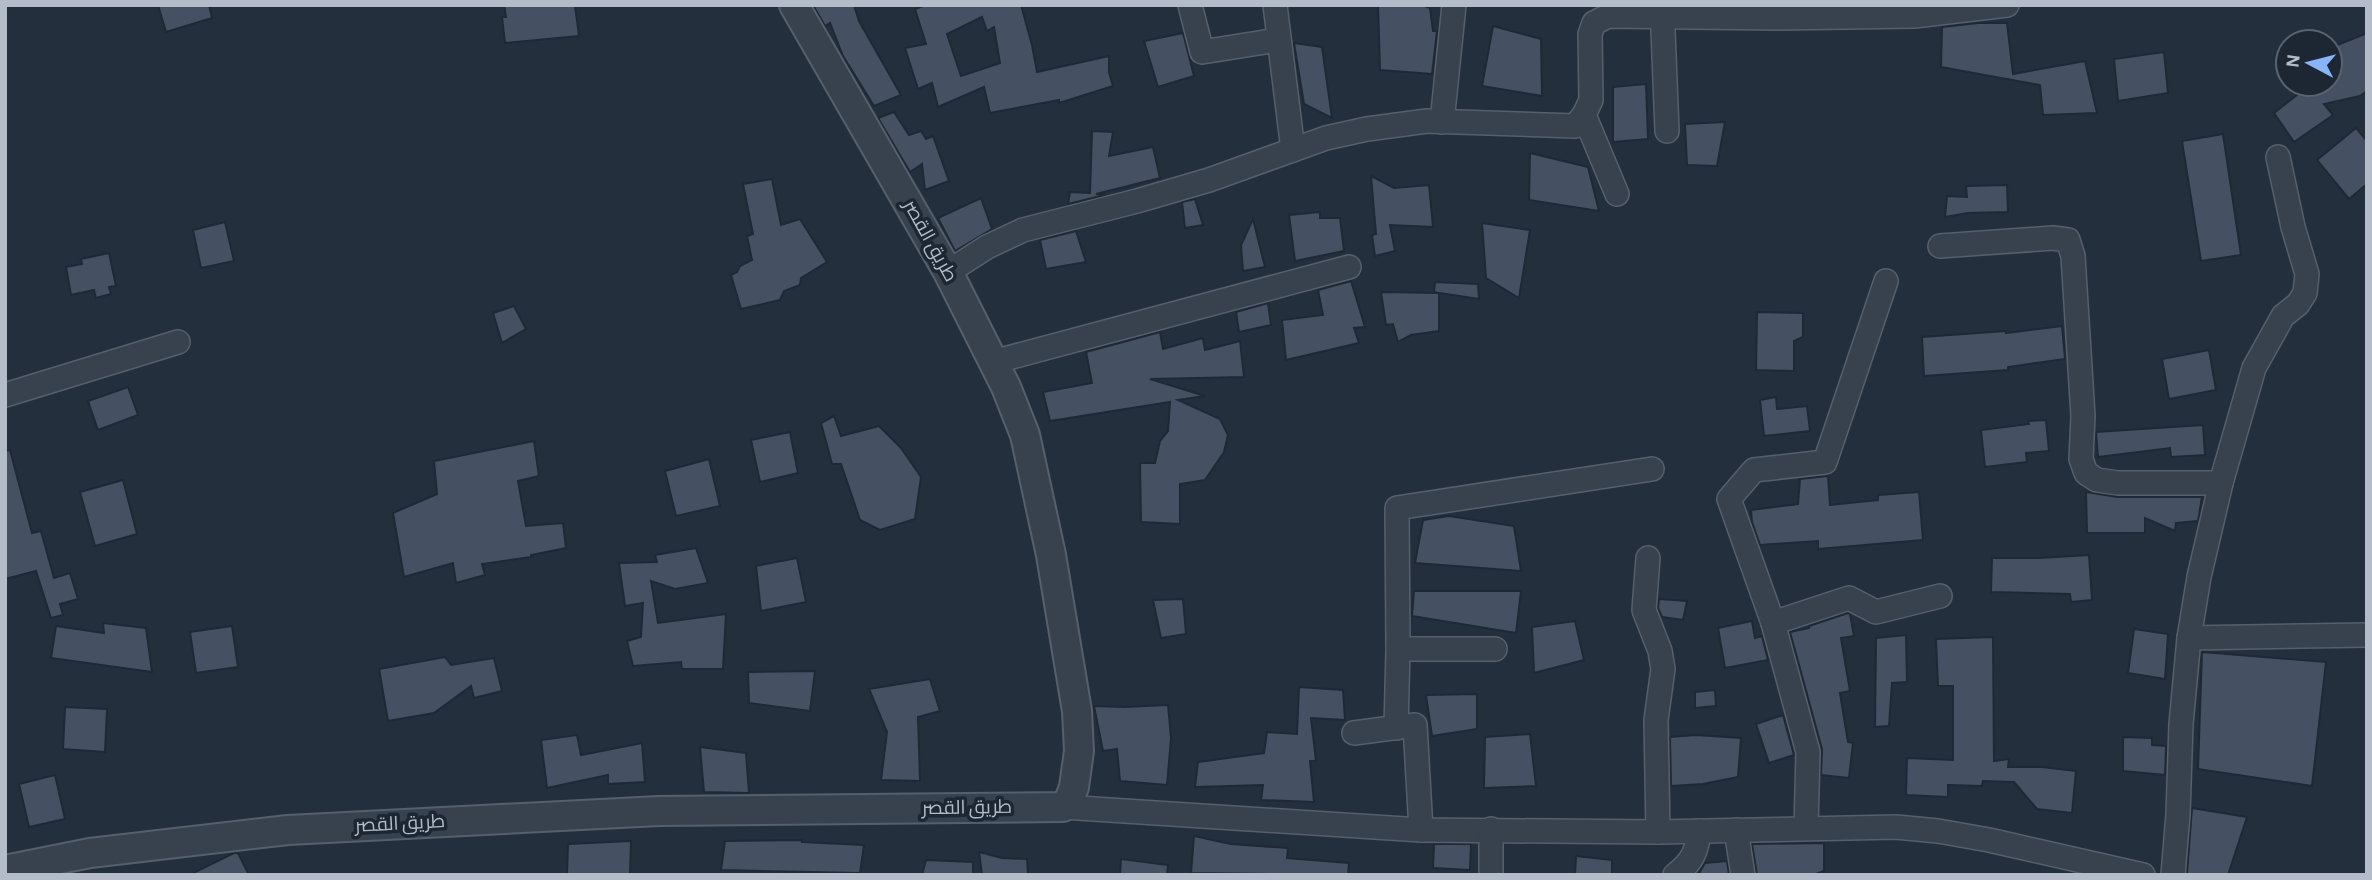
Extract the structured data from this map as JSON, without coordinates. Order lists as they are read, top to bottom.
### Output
{
  "streets": {
    "street": ["طريق القصر"]
  },
  "north": "left"
}
